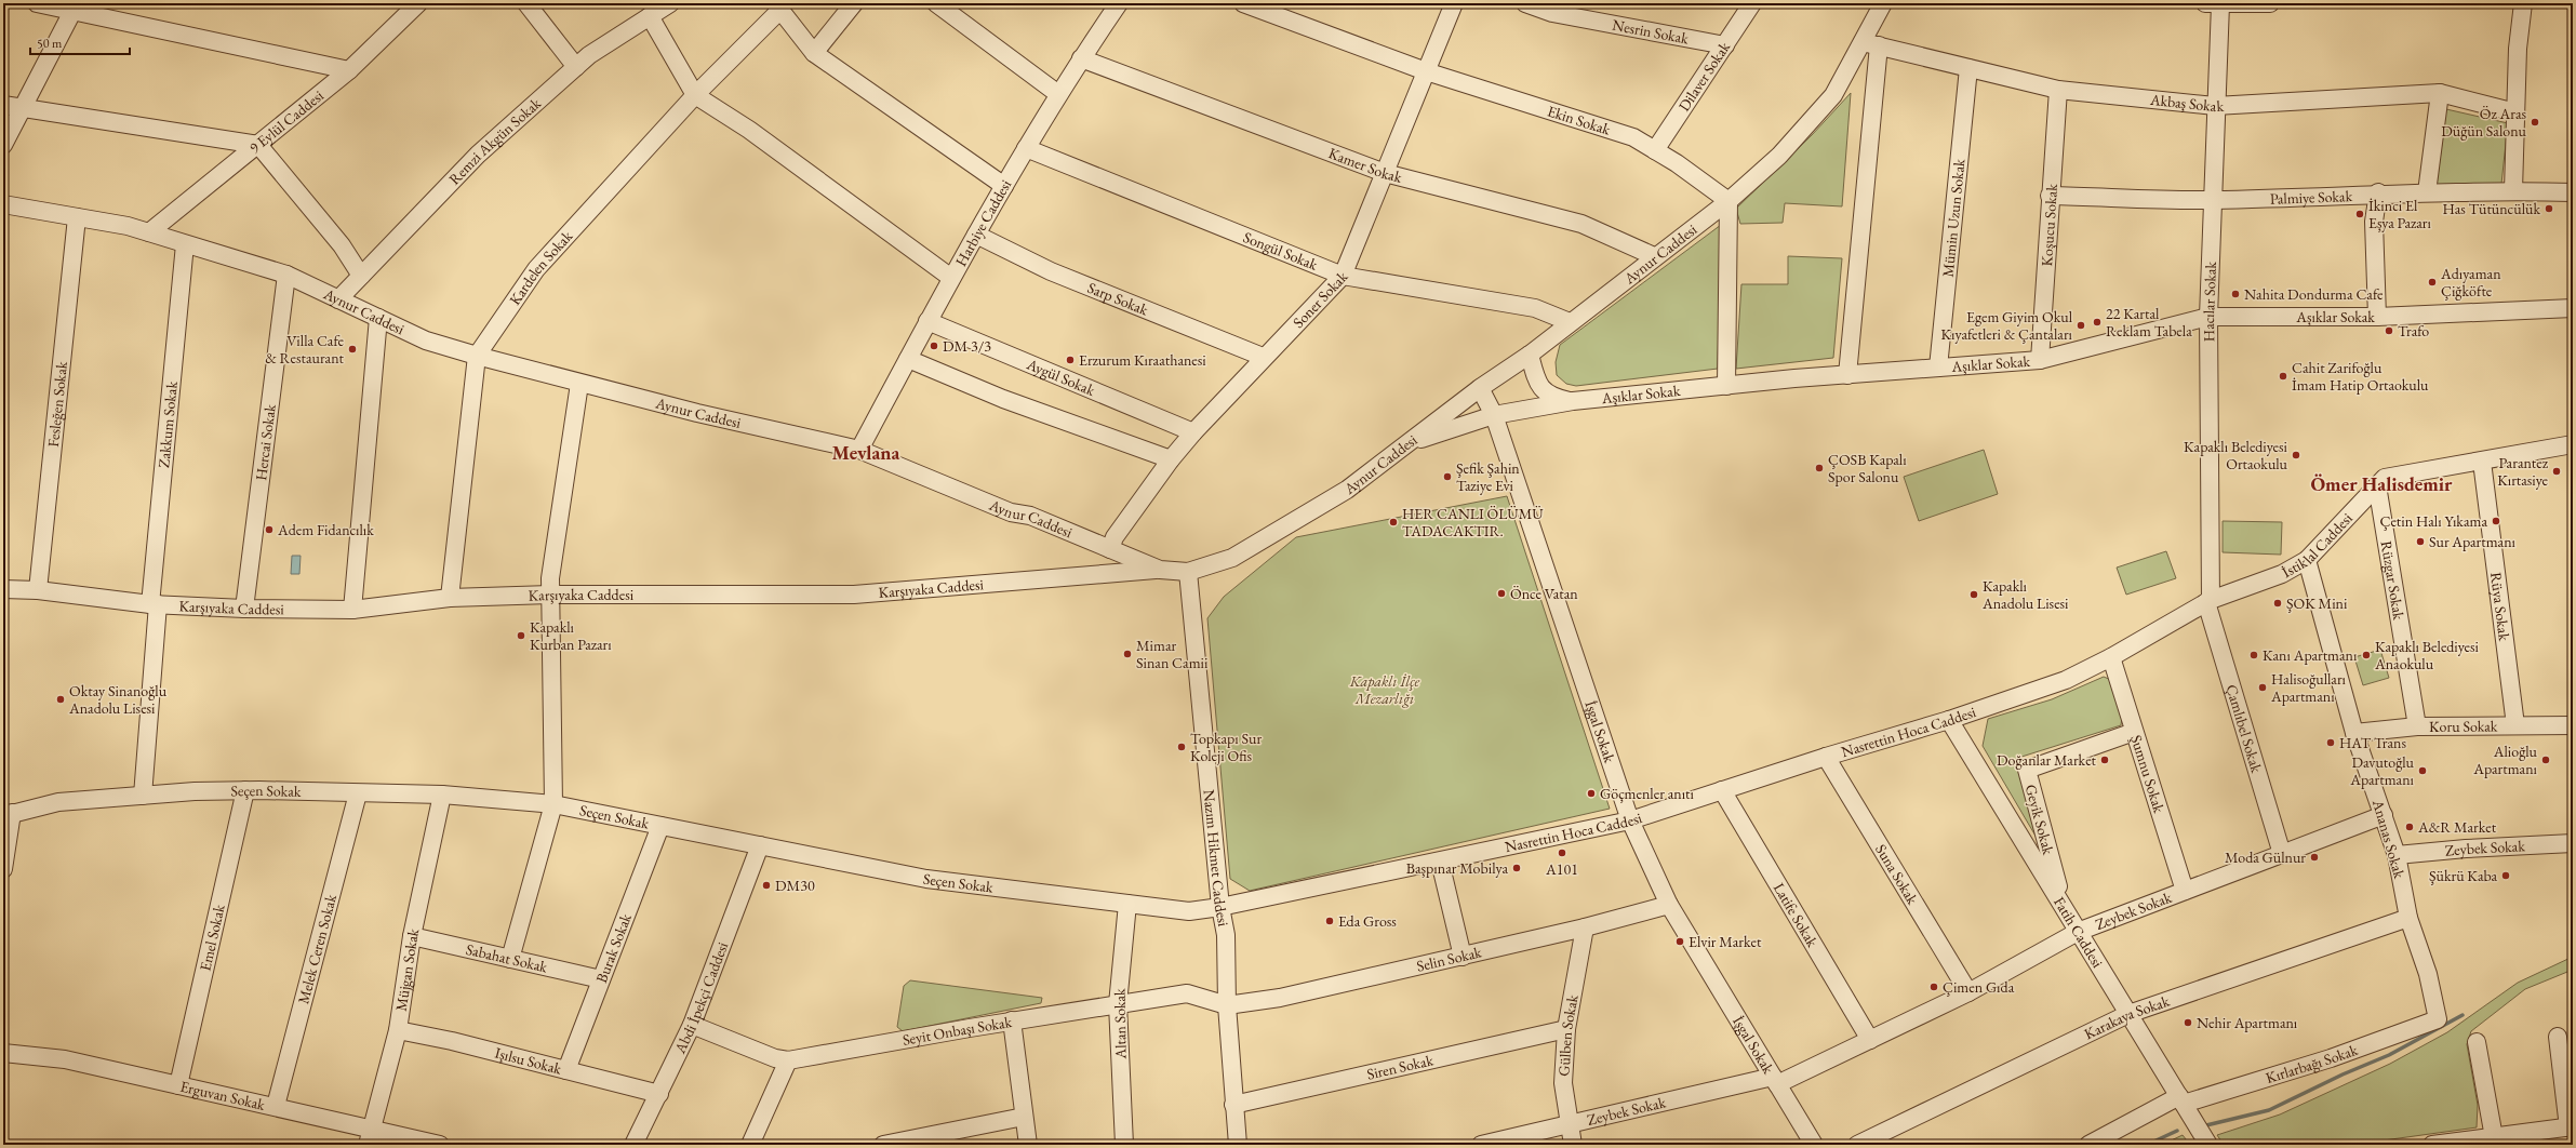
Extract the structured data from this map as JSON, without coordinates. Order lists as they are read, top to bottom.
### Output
{
  "streets": {
    "street": [
      "Nesrin Sokak",
      "Dilaver Sokak",
      "Akbaş Sokak",
      "Ekin Sokak",
      "9 Eylül Caddesi",
      "Remzi Akgün Sokak",
      "Kamer Sokak",
      "Palmiye Sokak",
      "Mümin Uzun Sokak",
      "Harbiye Caddesi",
      "Koşucu Sokak",
      "Songül Sokak",
      "Aynur Caddesi",
      "Kardelen Sokak",
      "Sarp Sokak",
      "Soner Sokak",
      "Hacılar Sokak",
      "Aşıklar Sokak",
      "Aygül Sokak",
      "Fesleğen Sokak",
      "Zakkum Sokak",
      "Hercai Sokak",
      "İstiklal Caddesi",
      "Rüzgar Sokak",
      "Karşıyaka Caddesi",
      "Rüya Sokak",
      "Koru Sokak",
      "Çamlıbel Sokak",
      "İşgal Sokak",
      "Nasrettin Hoca Caddesi",
      "Şumnu Sokak",
      "Seçen Sokak",
      "Geyik Sokak",
      "Ananas Sokak",
      "Zeybek Sokak",
      "Nazım Hikmet Caddesi",
      "Suna Sokak",
      "Latife Sokak",
      "Fatih Caddesi",
      "Emel Sokak",
      "Burak Sokak",
      "Melek Ceren Sokak",
      "Sabahat Sokak",
      "Selin Sokak",
      "Müjgan Sokak",
      "Abdi İpekçi Caddesi",
      "Karakaya Sokak",
      "Altan Sokak",
      "Seyit Onbaşı Sokak",
      "Gülben Sokak",
      "Işılsu Sokak",
      "Kırlarbağı Sokak",
      "Siren Sokak",
      "Erguvan Sokak"
    ]
  },
  "crossings": [
    ["Nesrin Sokak", "Dilaver Sokak"],
    ["Dilaver Sokak", "Ekin Sokak"],
    ["Akbaş Sokak", "Mümin Uzun Sokak"],
    ["Akbaş Sokak", "Koşucu Sokak"],
    ["Akbaş Sokak", "Aynur Caddesi"],
    ["Akbaş Sokak", "Hacılar Sokak"],
    ["Ekin Sokak", "Aynur Caddesi"],
    ["Ekin Sokak", "Soner Sokak"],
    ["9 Eylül Caddesi", "Aynur Caddesi"],
    ["Remzi Akgün Sokak", "Aynur Caddesi"],
    ["Kamer Sokak", "Harbiye Caddesi"],
    ["Kamer Sokak", "Aynur Caddesi"],
    ["Kamer Sokak", "Soner Sokak"],
    ["Palmiye Sokak", "Koşucu Sokak"],
    ["Palmiye Sokak", "Hacılar Sokak"],
    ["Mümin Uzun Sokak", "Aşıklar Sokak"],
    ["Harbiye Caddesi", "Songül Sokak"],
    ["Harbiye Caddesi", "Aynur Caddesi"],
    ["Harbiye Caddesi", "Sarp Sokak"],
    ["Harbiye Caddesi", "Aygül Sokak"],
    ["Koşucu Sokak", "Aşıklar Sokak"],
    ["Songül Sokak", "Aynur Caddesi"],
    ["Songül Sokak", "Soner Sokak"],
    ["Aynur Caddesi", "Kardelen Sokak"],
    ["Aynur Caddesi", "Soner Sokak"],
    ["Aynur Caddesi", "Aşıklar Sokak"],
    ["Aynur Caddesi", "Fesleğen Sokak"],
    ["Aynur Caddesi", "Zakkum Sokak"],
    ["Aynur Caddesi", "Hercai Sokak"],
    ["Aynur Caddesi", "Karşıyaka Caddesi"],
    ["Aynur Caddesi", "İşgal Sokak"],
    ["Aynur Caddesi", "Nazım Hikmet Caddesi"],
    ["Kardelen Sokak", "Karşıyaka Caddesi"],
    ["Sarp Sokak", "Soner Sokak"],
    ["Soner Sokak", "Aygül Sokak"],
    ["Hacılar Sokak", "Aşıklar Sokak"],
    ["Hacılar Sokak", "İstiklal Caddesi"],
    ["Hacılar Sokak", "Çamlıbel Sokak"],
    ["Aşıklar Sokak", "İşgal Sokak"],
    ["Fesleğen Sokak", "Karşıyaka Caddesi"],
    ["Zakkum Sokak", "Karşıyaka Caddesi"],
    ["Zakkum Sokak", "Seçen Sokak"],
    ["Hercai Sokak", "Karşıyaka Caddesi"],
    ["İstiklal Caddesi", "Rüzgar Sokak"],
    ["İstiklal Caddesi", "Rüya Sokak"],
    ["İstiklal Caddesi", "Çamlıbel Sokak"],
    ["İstiklal Caddesi", "Nasrettin Hoca Caddesi"],
    ["İstiklal Caddesi", "Şumnu Sokak"],
    ["İstiklal Caddesi", "Ananas Sokak"],
    ["Rüzgar Sokak", "Koru Sokak"],
    ["Rüya Sokak", "Koru Sokak"],
    ["Koru Sokak", "Ananas Sokak"],
    ["Çamlıbel Sokak", "Zeybek Sokak"],
    ["İşgal Sokak", "Nasrettin Hoca Caddesi"],
    ["İşgal Sokak", "Zeybek Sokak"],
    ["İşgal Sokak", "Selin Sokak"],
    ["Nasrettin Hoca Caddesi", "Seçen Sokak"],
    ["Nasrettin Hoca Caddesi", "Nazım Hikmet Caddesi"],
    ["Nasrettin Hoca Caddesi", "Suna Sokak"],
    ["Nasrettin Hoca Caddesi", "Latife Sokak"],
    ["Nasrettin Hoca Caddesi", "Fatih Caddesi"],
    ["Şumnu Sokak", "Geyik Sokak"],
    ["Şumnu Sokak", "Zeybek Sokak"],
    ["Seçen Sokak", "Nazım Hikmet Caddesi"],
    ["Seçen Sokak", "Emel Sokak"],
    ["Seçen Sokak", "Burak Sokak"],
    ["Seçen Sokak", "Melek Ceren Sokak"],
    ["Seçen Sokak", "Müjgan Sokak"],
    ["Seçen Sokak", "Abdi İpekçi Caddesi"],
    ["Seçen Sokak", "Altan Sokak"],
    ["Geyik Sokak", "Fatih Caddesi"],
    ["Ananas Sokak", "Zeybek Sokak"],
    ["Ananas Sokak", "Karakaya Sokak"],
    ["Ananas Sokak", "Kırlarbağı Sokak"],
    ["Zeybek Sokak", "Suna Sokak"],
    ["Zeybek Sokak", "Latife Sokak"],
    ["Zeybek Sokak", "Fatih Caddesi"],
    ["Zeybek Sokak", "Gülben Sokak"],
    ["Nazım Hikmet Caddesi", "Selin Sokak"],
    ["Nazım Hikmet Caddesi", "Seyit Onbaşı Sokak"],
    ["Nazım Hikmet Caddesi", "Siren Sokak"],
    ["Fatih Caddesi", "Karakaya Sokak"],
    ["Fatih Caddesi", "Kırlarbağı Sokak"],
    ["Emel Sokak", "Erguvan Sokak"],
    ["Burak Sokak", "Sabahat Sokak"],
    ["Burak Sokak", "Işılsu Sokak"],
    ["Melek Ceren Sokak", "Erguvan Sokak"],
    ["Sabahat Sokak", "Müjgan Sokak"],
    ["Selin Sokak", "Seyit Onbaşı Sokak"],
    ["Selin Sokak", "Gülben Sokak"],
    ["Müjgan Sokak", "Işılsu Sokak"],
    ["Müjgan Sokak", "Erguvan Sokak"],
    ["Abdi İpekçi Caddesi", "Seyit Onbaşı Sokak"],
    ["Abdi İpekçi Caddesi", "Işılsu Sokak"],
    ["Altan Sokak", "Seyit Onbaşı Sokak"],
    ["Gülben Sokak", "Siren Sokak"]
  ],
  "districts": ["Mevlana", "Ömer Halisdemir"],
  "parks": ["Kapaklı İlçe Mezarlığı"],
  "places": [
    "Öz Aras Düğün Salonu",
    "Has Tütüncülük",
    "İkinci El Eşya Pazarı",
    "Adıyaman Çiğköfte",
    "Nahita Dondurma Cafe",
    "22 Kartal Reklam Tabela",
    "Egem Giyim Okul Kıyafetleri & Çantaları",
    "Trafo",
    "DM 3/3",
    "Villa Cafe & Restaurant",
    "Erzurum Kıraathanesi",
    "Cahit Zarifoğlu İmam Hatip Ortaokulu",
    "Kapaklı Belediyesi Ortaokulu",
    "ÇOSB Kapalı Spor Salonu",
    "Parantez Kırtasiye",
    "Şefik Şahin Taziye Evi",
    "Çetin Halı Yıkama",
    "HER CANLI ÖLÜMÜ TADACAKTIR.",
    "Adem Fidancılık",
    "Sur Apartmanı",
    "Önce Vatan",
    "Kapaklı Anadolu Lisesi",
    "ŞOK Mini",
    "Kapaklı Kurban Pazarı",
    "Mimar Sinan Camii",
    "Kanı Apartmanı",
    "Kapaklı Belediyesi Anaokulu",
    "Halisoğulları Apartmanı",
    "Oktay Sinanoğlu Anadolu Lisesi",
    "HAT Trans",
    "Topkapı Sur Koleji Ofis",
    "Doğanlar Market",
    "Alioğlu Apartmanı",
    "Davutoğlu Apartmanı",
    "Göçmenler anıtı",
    "A&R Market",
    "A101",
    "Moda Gülnur",
    "Başpınar Mobilya",
    "Şükrü Kaba",
    "DM30",
    "Eda Gross",
    "Elvir Market",
    "Çimen Gıda",
    "Nehir Apartmanı"
  ],
  "scale_bar": "50 m"
}
